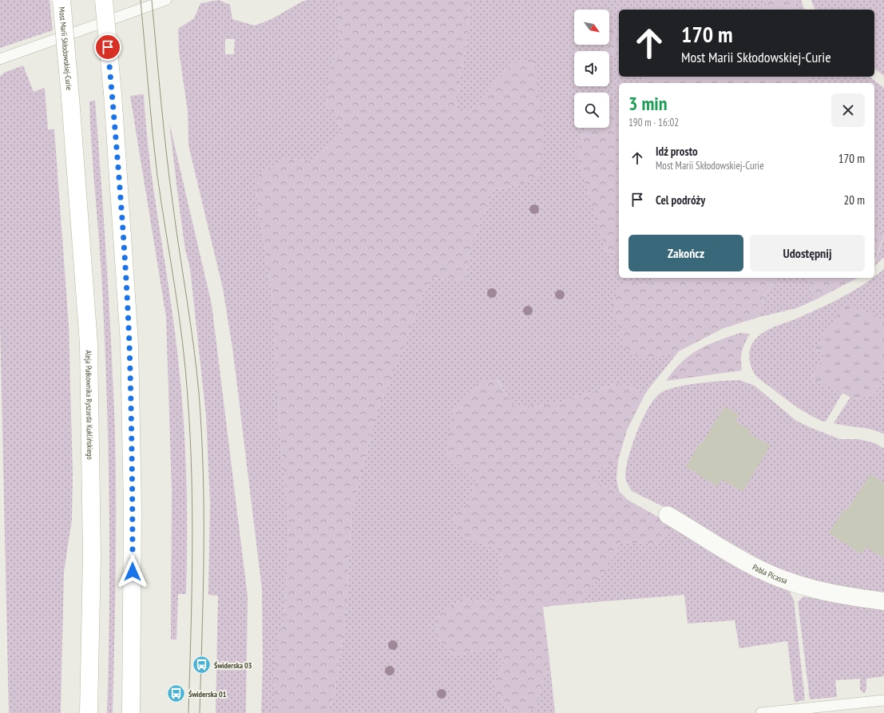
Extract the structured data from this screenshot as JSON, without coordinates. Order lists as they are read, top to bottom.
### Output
{
  "streets": {
    "main road": ["Most Marii Skłodowskiej-Curie", "Aleja Pułkownika Ryszarda Kuklińskiego"],
    "street": ["Pabla Picassa"]
  },
  "crossings": [
    ["Most Marii Skłodowskiej-Curie", "Aleja Pułkownika Ryszarda Kuklińskiego"]
  ],
  "places": {
    "bus stop": ["Świderska 03", "Świderska 01"]
  },
  "north": "bottom right",
  "page": {
    "turn": ["170 m", "Most Marii Skłodowskiej-Curie"],
    "heading": ["3 min", "190 m · 16:02"],
    "list": [
      {
        "name": "Idź prosto",
        "note": "Most Marii Skłodowskiej-Curie",
        "value": "170 m"
      },
      {
        "name": "Cel podróży",
        "value": "20 m"
      }
    ],
    "buttons": ["Zakończ", "Udostępnij"]
  }
}
